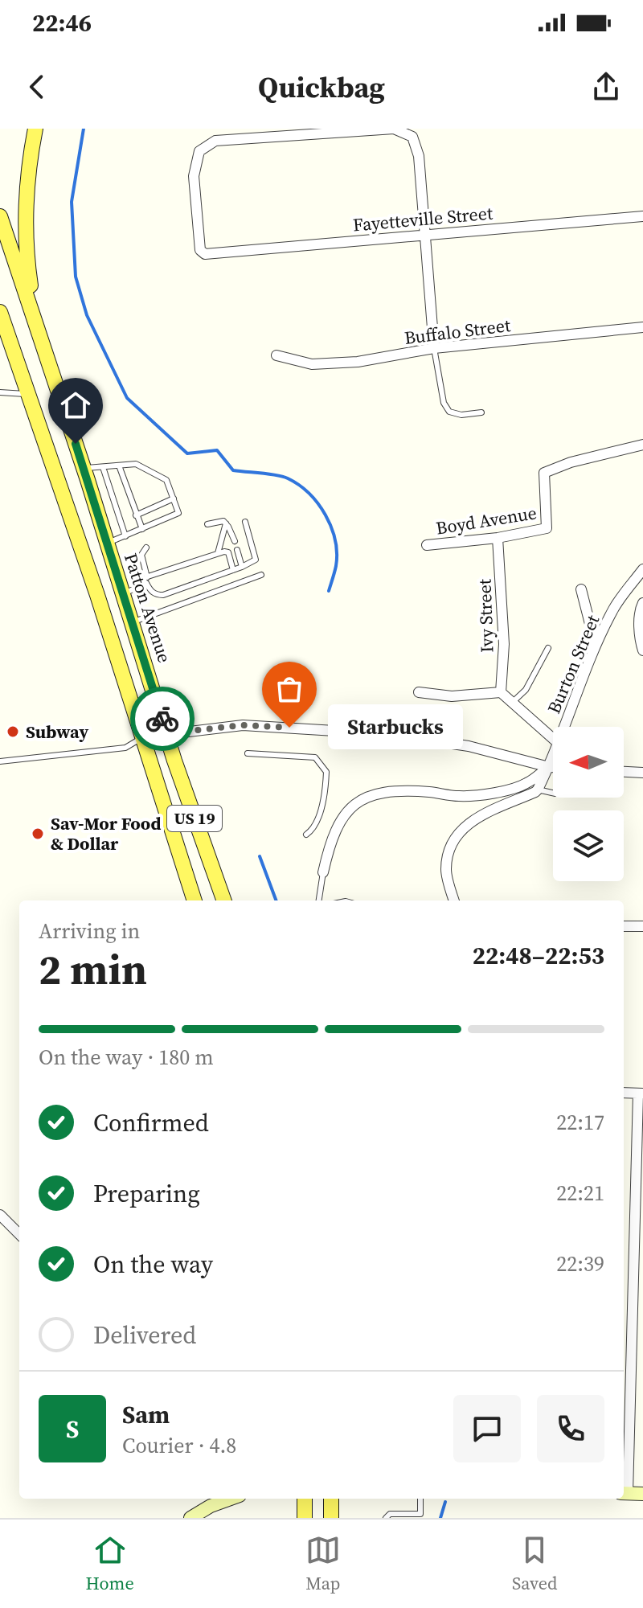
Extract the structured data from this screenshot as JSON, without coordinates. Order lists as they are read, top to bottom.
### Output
{
  "streets": {
    "main road": ["Patton Avenue", "US 19"],
    "street": [
      "Fayetteville Street",
      "Buffalo Street",
      "Boyd Avenue",
      "Ivy Street",
      "Burton Street"
    ]
  },
  "crossings": [
    ["Boyd Avenue", "Ivy Street"]
  ],
  "places": ["Starbucks", "Subway", "Sav-Mor Food & Dollar"],
  "north": "left",
  "page": {
    "status": "22:46",
    "header": "Quickbag",
    "bubble": "Starbucks",
    "heading": ["2 min", "Arriving in", "22:48–22:53"],
    "panel": ["Sam", "Courier · 4.8"],
    "bar": "On the way · 180 m",
    "list": [
      ["Confirmed", "22:17"],
      ["Preparing", "22:21"],
      ["On the way", "22:39"],
      "Delivered"
    ],
    "round": "S",
    "tabs": ["Home", "Map", "Saved"]
  }
}
